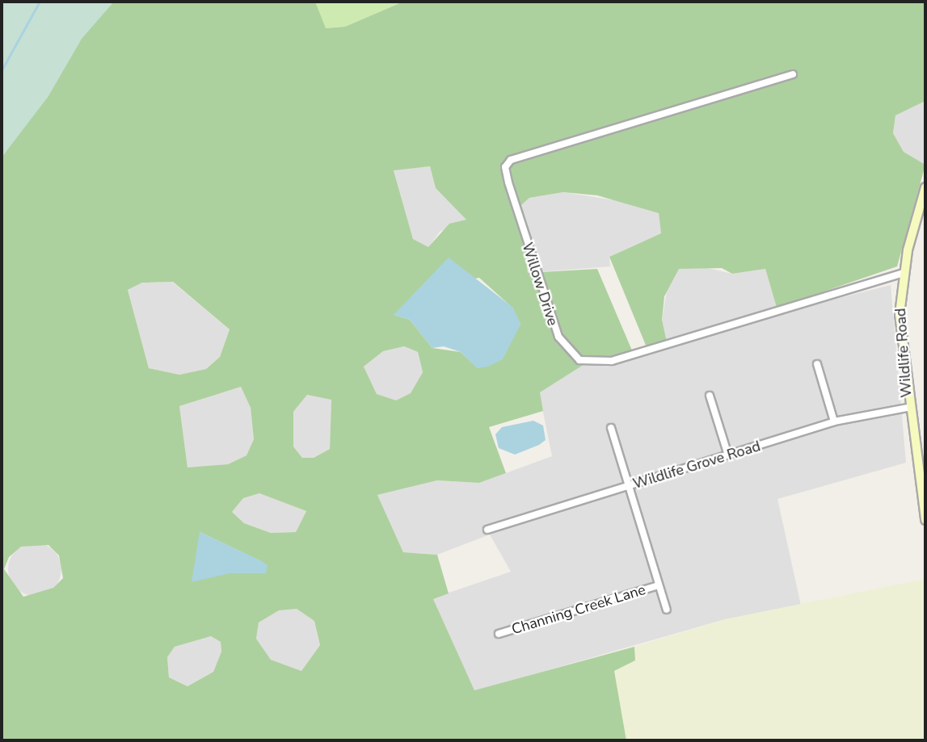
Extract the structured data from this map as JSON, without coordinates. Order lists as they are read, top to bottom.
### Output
{
  "streets": {
    "street": [
      "Willow Drive",
      "Wildlife Road",
      "Wildlife Grove Road",
      "Channing Creek Lane"
    ]
  },
  "crossings": [
    ["Willow Drive", "Wildlife Road"],
    ["Wildlife Road", "Wildlife Grove Road"]
  ]
}
